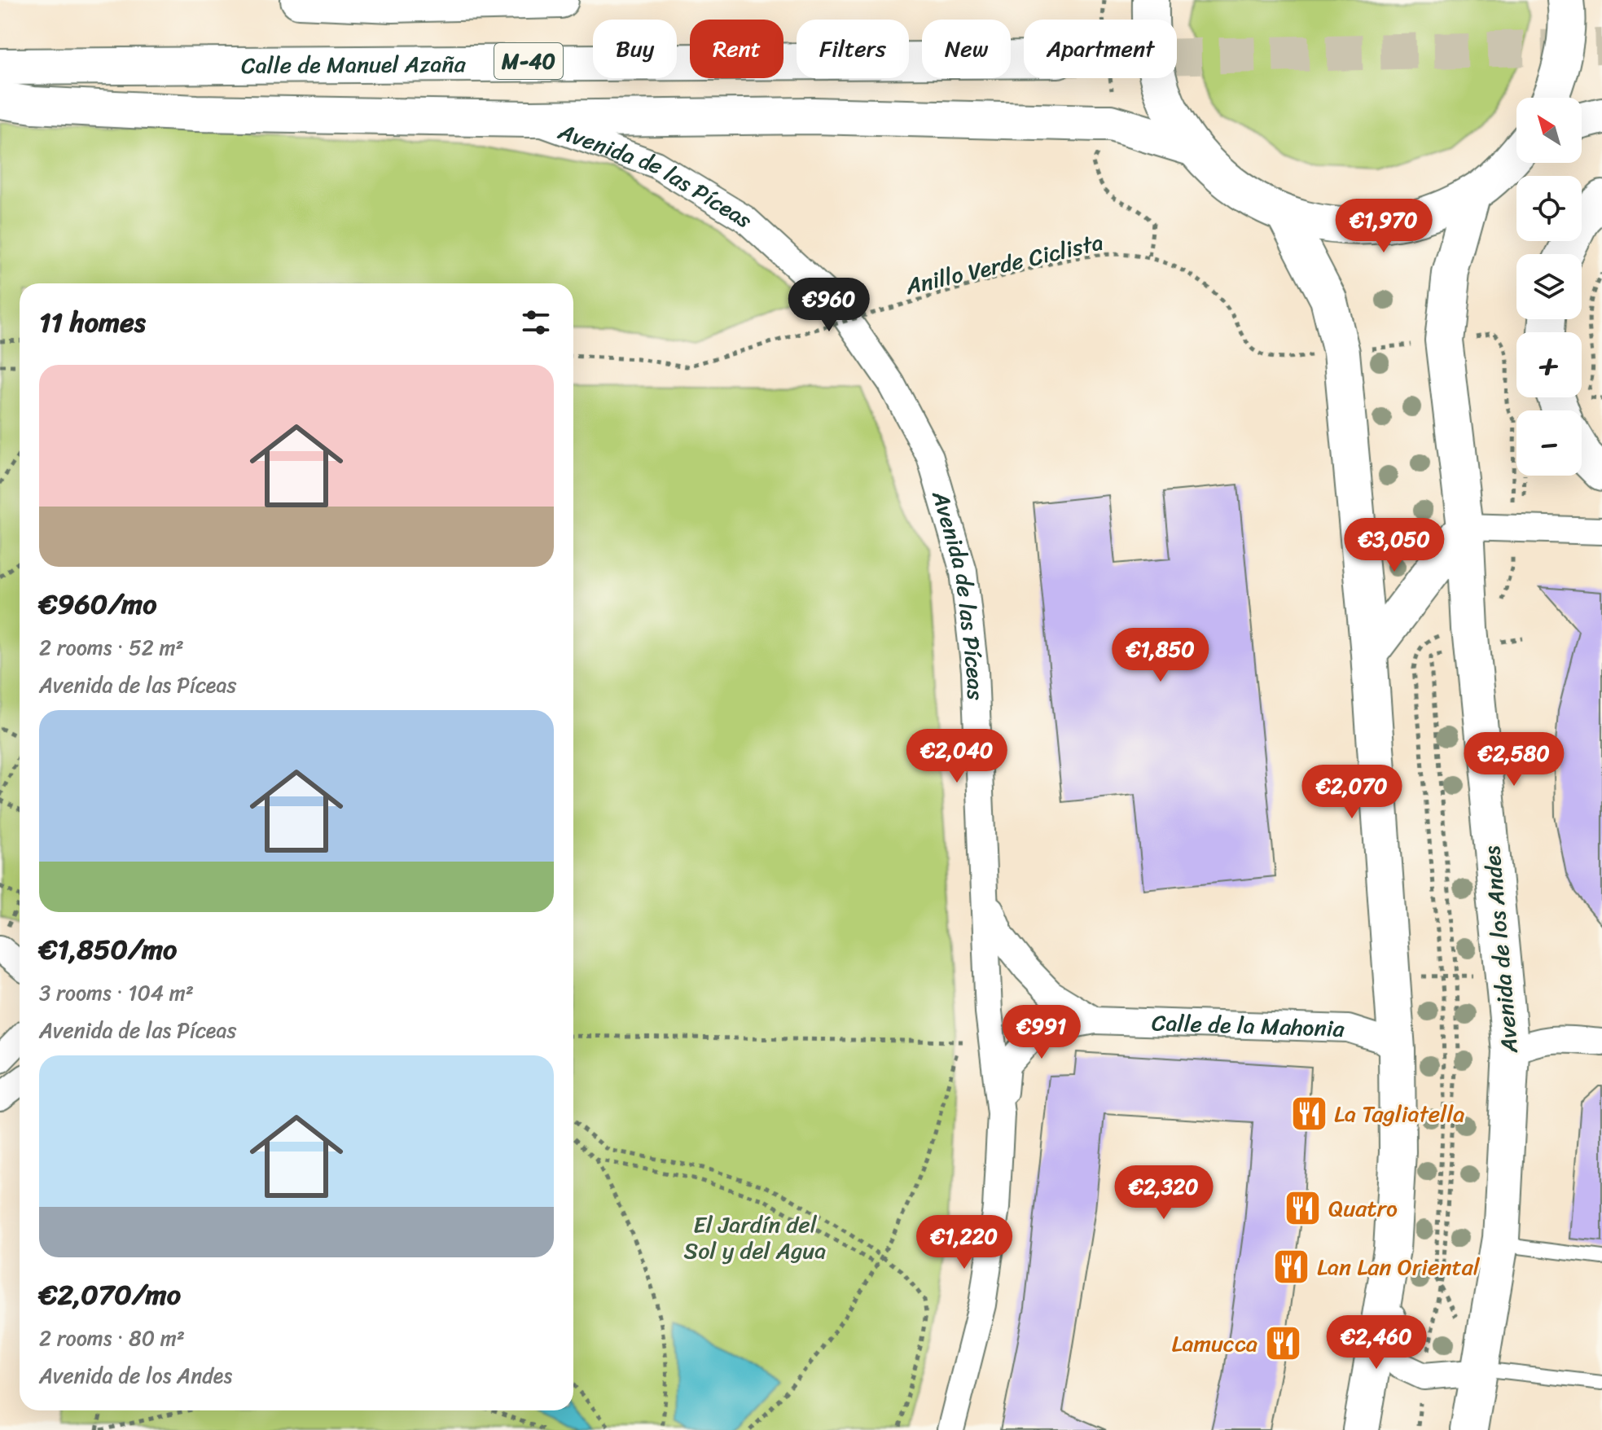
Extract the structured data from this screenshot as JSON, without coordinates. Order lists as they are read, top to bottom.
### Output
{
  "streets": {
    "main road": ["M-40", "Calle de Manuel Azaña", "Avenida de los Andes"],
    "street": ["Avenida de las Píceas", "Calle de la Mahonia"],
    "path": ["Anillo Verde Ciclista"]
  },
  "crossings": [
    ["Avenida de las Píceas", "Calle de la Mahonia"]
  ],
  "parks": ["El Jardín del Sol y del Agua"],
  "places": {
    "restaurant": [
      "La Tagliatella",
      "Quatro",
      "Lan Lan Oriental",
      "Lamucca"
    ]
  },
  "north": "top left",
  "page": {
    "chip": [
      "Buy",
      "Rent",
      "Filters",
      "New",
      "Apartment"
    ],
    "map_buttons": ["+", "−"],
    "price": [
      "€1,970",
      "€960",
      "€3,050",
      "€1,850",
      "€2,040",
      "€2,580",
      "€2,070",
      "€991",
      "€2,320",
      "€1,220",
      "€2,460"
    ],
    "heading": "11 homes",
    "list": [
      {
        "name": "€960/mo",
        "note": "2 rooms · 52 m² · Avenida de las Píceas"
      },
      {
        "name": "€1,850/mo",
        "note": "3 rooms · 104 m² · Avenida de las Píceas"
      },
      {
        "name": "€2,070/mo",
        "note": "2 rooms · 80 m² · Avenida de los Andes"
      }
    ]
  }
}
